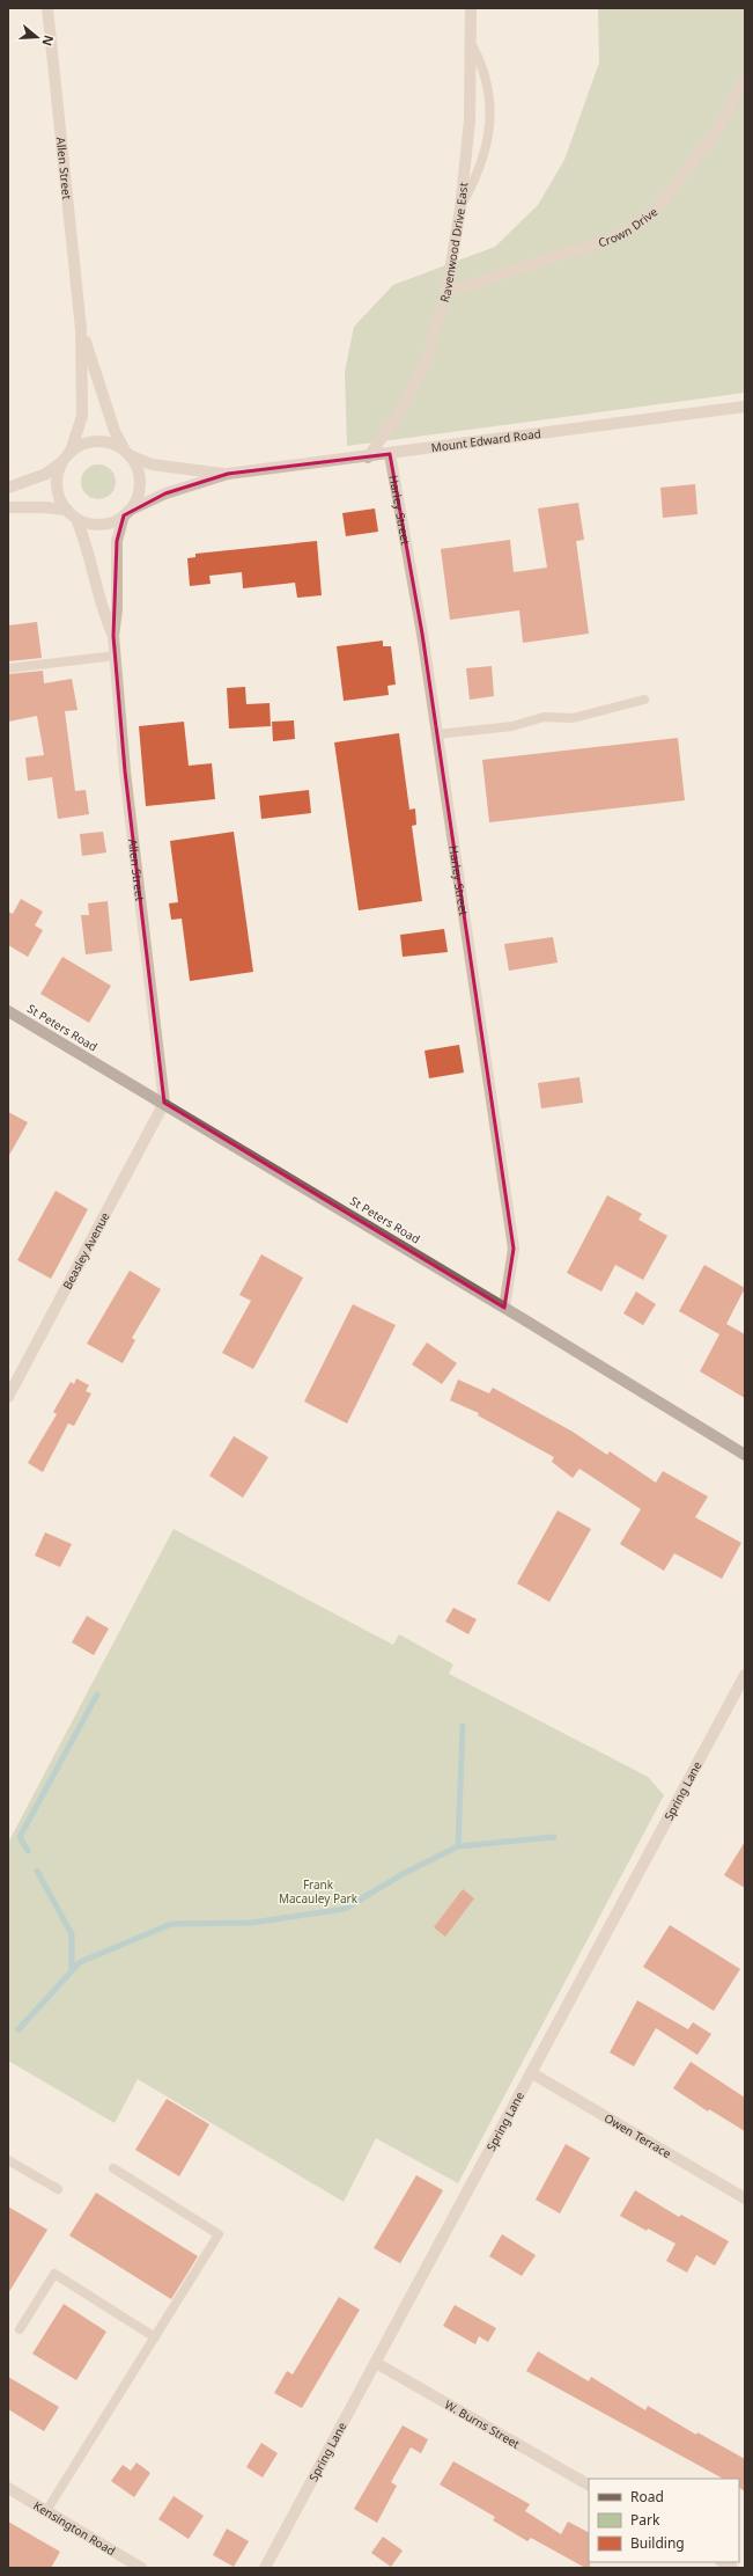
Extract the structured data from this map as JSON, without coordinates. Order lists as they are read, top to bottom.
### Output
{
  "streets": {
    "main road": ["St Peters Road"],
    "street": [
      "Allen Street",
      "Crown Drive",
      "Ravenwood Drive East",
      "Mount Edward Road",
      "Harley Street",
      "Beasley Avenue",
      "Spring Lane",
      "Owen Terrace",
      "W. Burns Street",
      "Kensington Road"
    ]
  },
  "crossings": [
    ["Allen Street", "Mount Edward Road"],
    ["Allen Street", "St Peters Road"],
    ["Allen Street", "Beasley Avenue"],
    ["Crown Drive", "Ravenwood Drive East"],
    ["Ravenwood Drive East", "Mount Edward Road"],
    ["Mount Edward Road", "Harley Street"],
    ["Harley Street", "St Peters Road"],
    ["St Peters Road", "Beasley Avenue"],
    ["Spring Lane", "Owen Terrace"],
    ["Spring Lane", "W. Burns Street"]
  ],
  "parks": ["Frank Macauley Park"],
  "legend": ["Road", "Park", "Building"],
  "north": "right"
}
